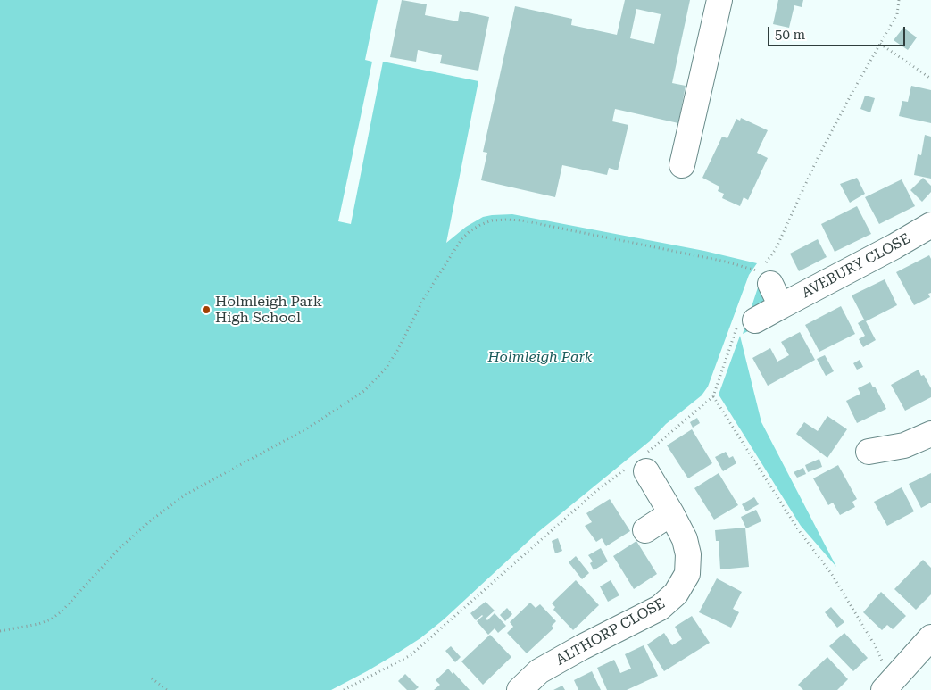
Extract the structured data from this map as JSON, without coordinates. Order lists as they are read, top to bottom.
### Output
{
  "streets": {
    "street": ["AVEBURY CLOSE", "ALTHORP CLOSE"]
  },
  "parks": ["Holmleigh Park"],
  "places": ["Holmleigh Park High School"],
  "scale_bar": "50 m"
}
